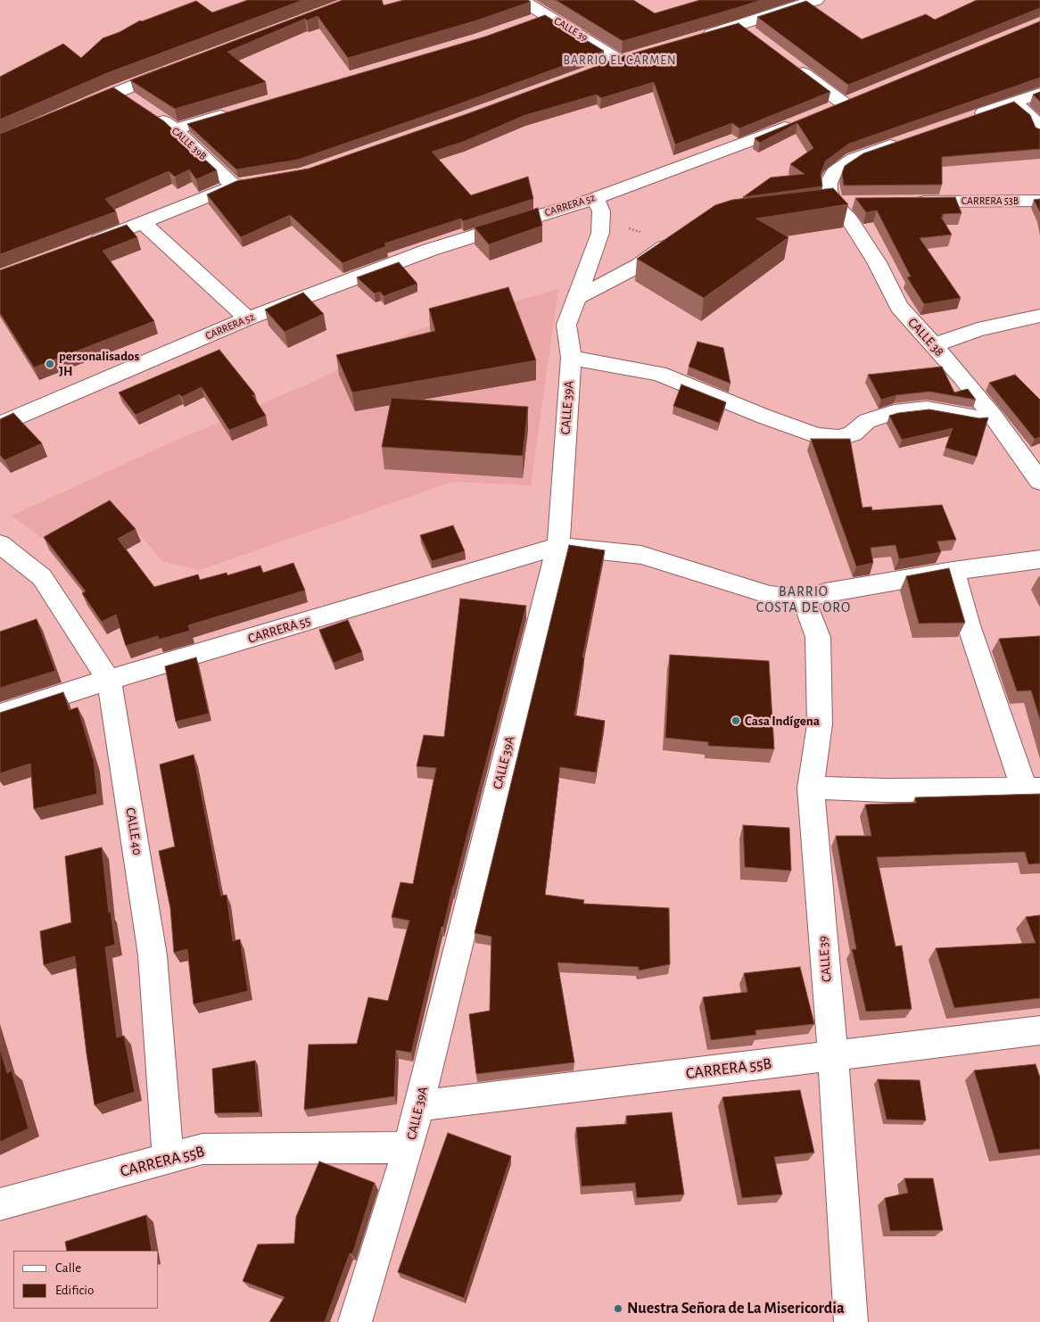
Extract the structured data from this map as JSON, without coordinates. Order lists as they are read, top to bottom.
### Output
{
  "streets": {
    "street": [
      "CALLE 39",
      "CALLE 39B",
      "CARRERA 53B",
      "CARRERA 52",
      "CALLE 38",
      "CALLE 39A",
      "CARRERA 55",
      "CALLE 40",
      "CARRERA 55B"
    ]
  },
  "crossings": [
    ["CALLE 39", "CARRERA 55B"],
    ["CARRERA 52", "CALLE 39A"],
    ["CALLE 39A", "CARRERA 55"],
    ["CALLE 39A", "CARRERA 55B"],
    ["CARRERA 55", "CALLE 40"],
    ["CALLE 40", "CARRERA 55B"]
  ],
  "districts": ["BARRIO EL CARMEN", "BARRIO COSTA DE ORO"],
  "places": ["personalisados JH", "Casa Indígena", "Nuestra Señora de La Misericordia"],
  "legend": ["Calle", "Edificio"]
}
